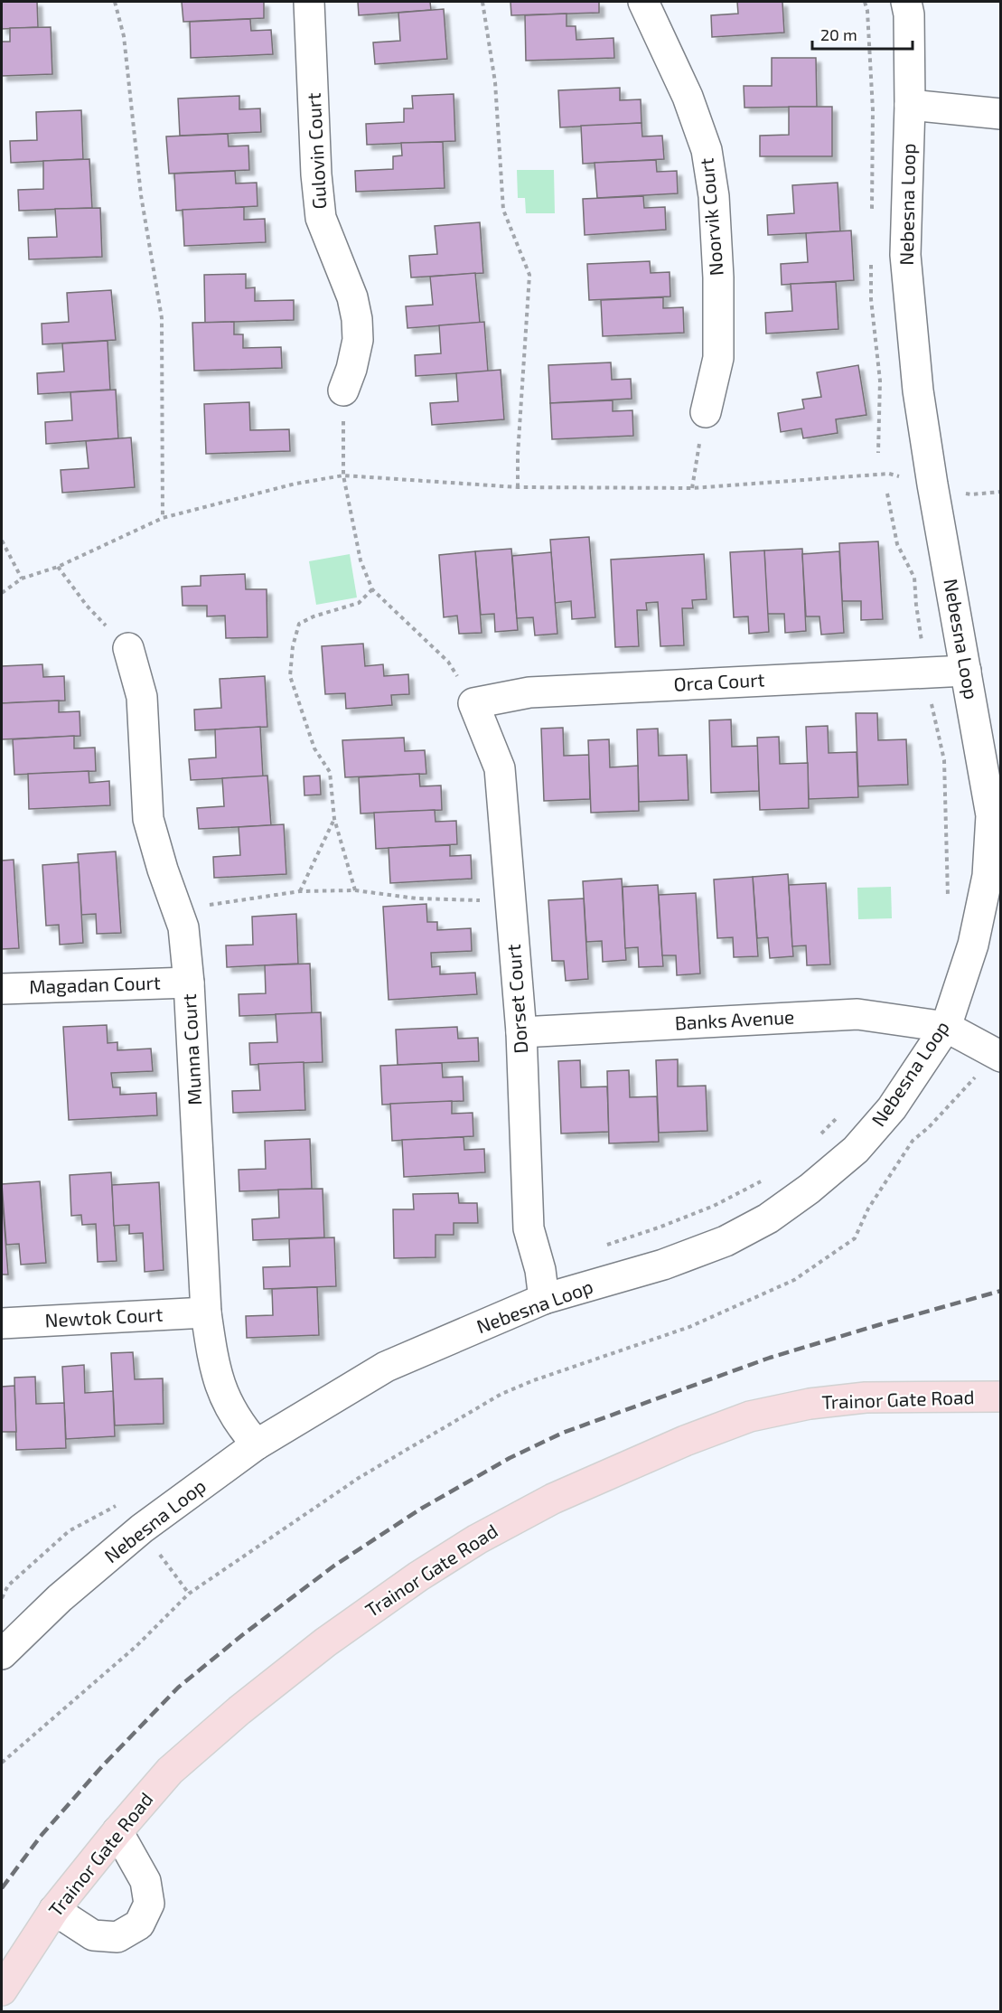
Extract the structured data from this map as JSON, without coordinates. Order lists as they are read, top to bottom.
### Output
{
  "streets": {
    "main road": ["Trainor Gate Road"],
    "street": [
      "Gulovin Court",
      "Nebesna Loop",
      "Noorvik Court",
      "Orca Court",
      "Magadan Court",
      "Dorset Court",
      "Banks Avenue",
      "Munna Court",
      "Newtok Court"
    ]
  },
  "crossings": [
    ["Nebesna Loop", "Orca Court"],
    ["Nebesna Loop", "Dorset Court"],
    ["Nebesna Loop", "Banks Avenue"],
    ["Nebesna Loop", "Munna Court"],
    ["Orca Court", "Dorset Court"],
    ["Magadan Court", "Munna Court"],
    ["Dorset Court", "Banks Avenue"],
    ["Munna Court", "Newtok Court"]
  ],
  "scale_bar": "20 m"
}
